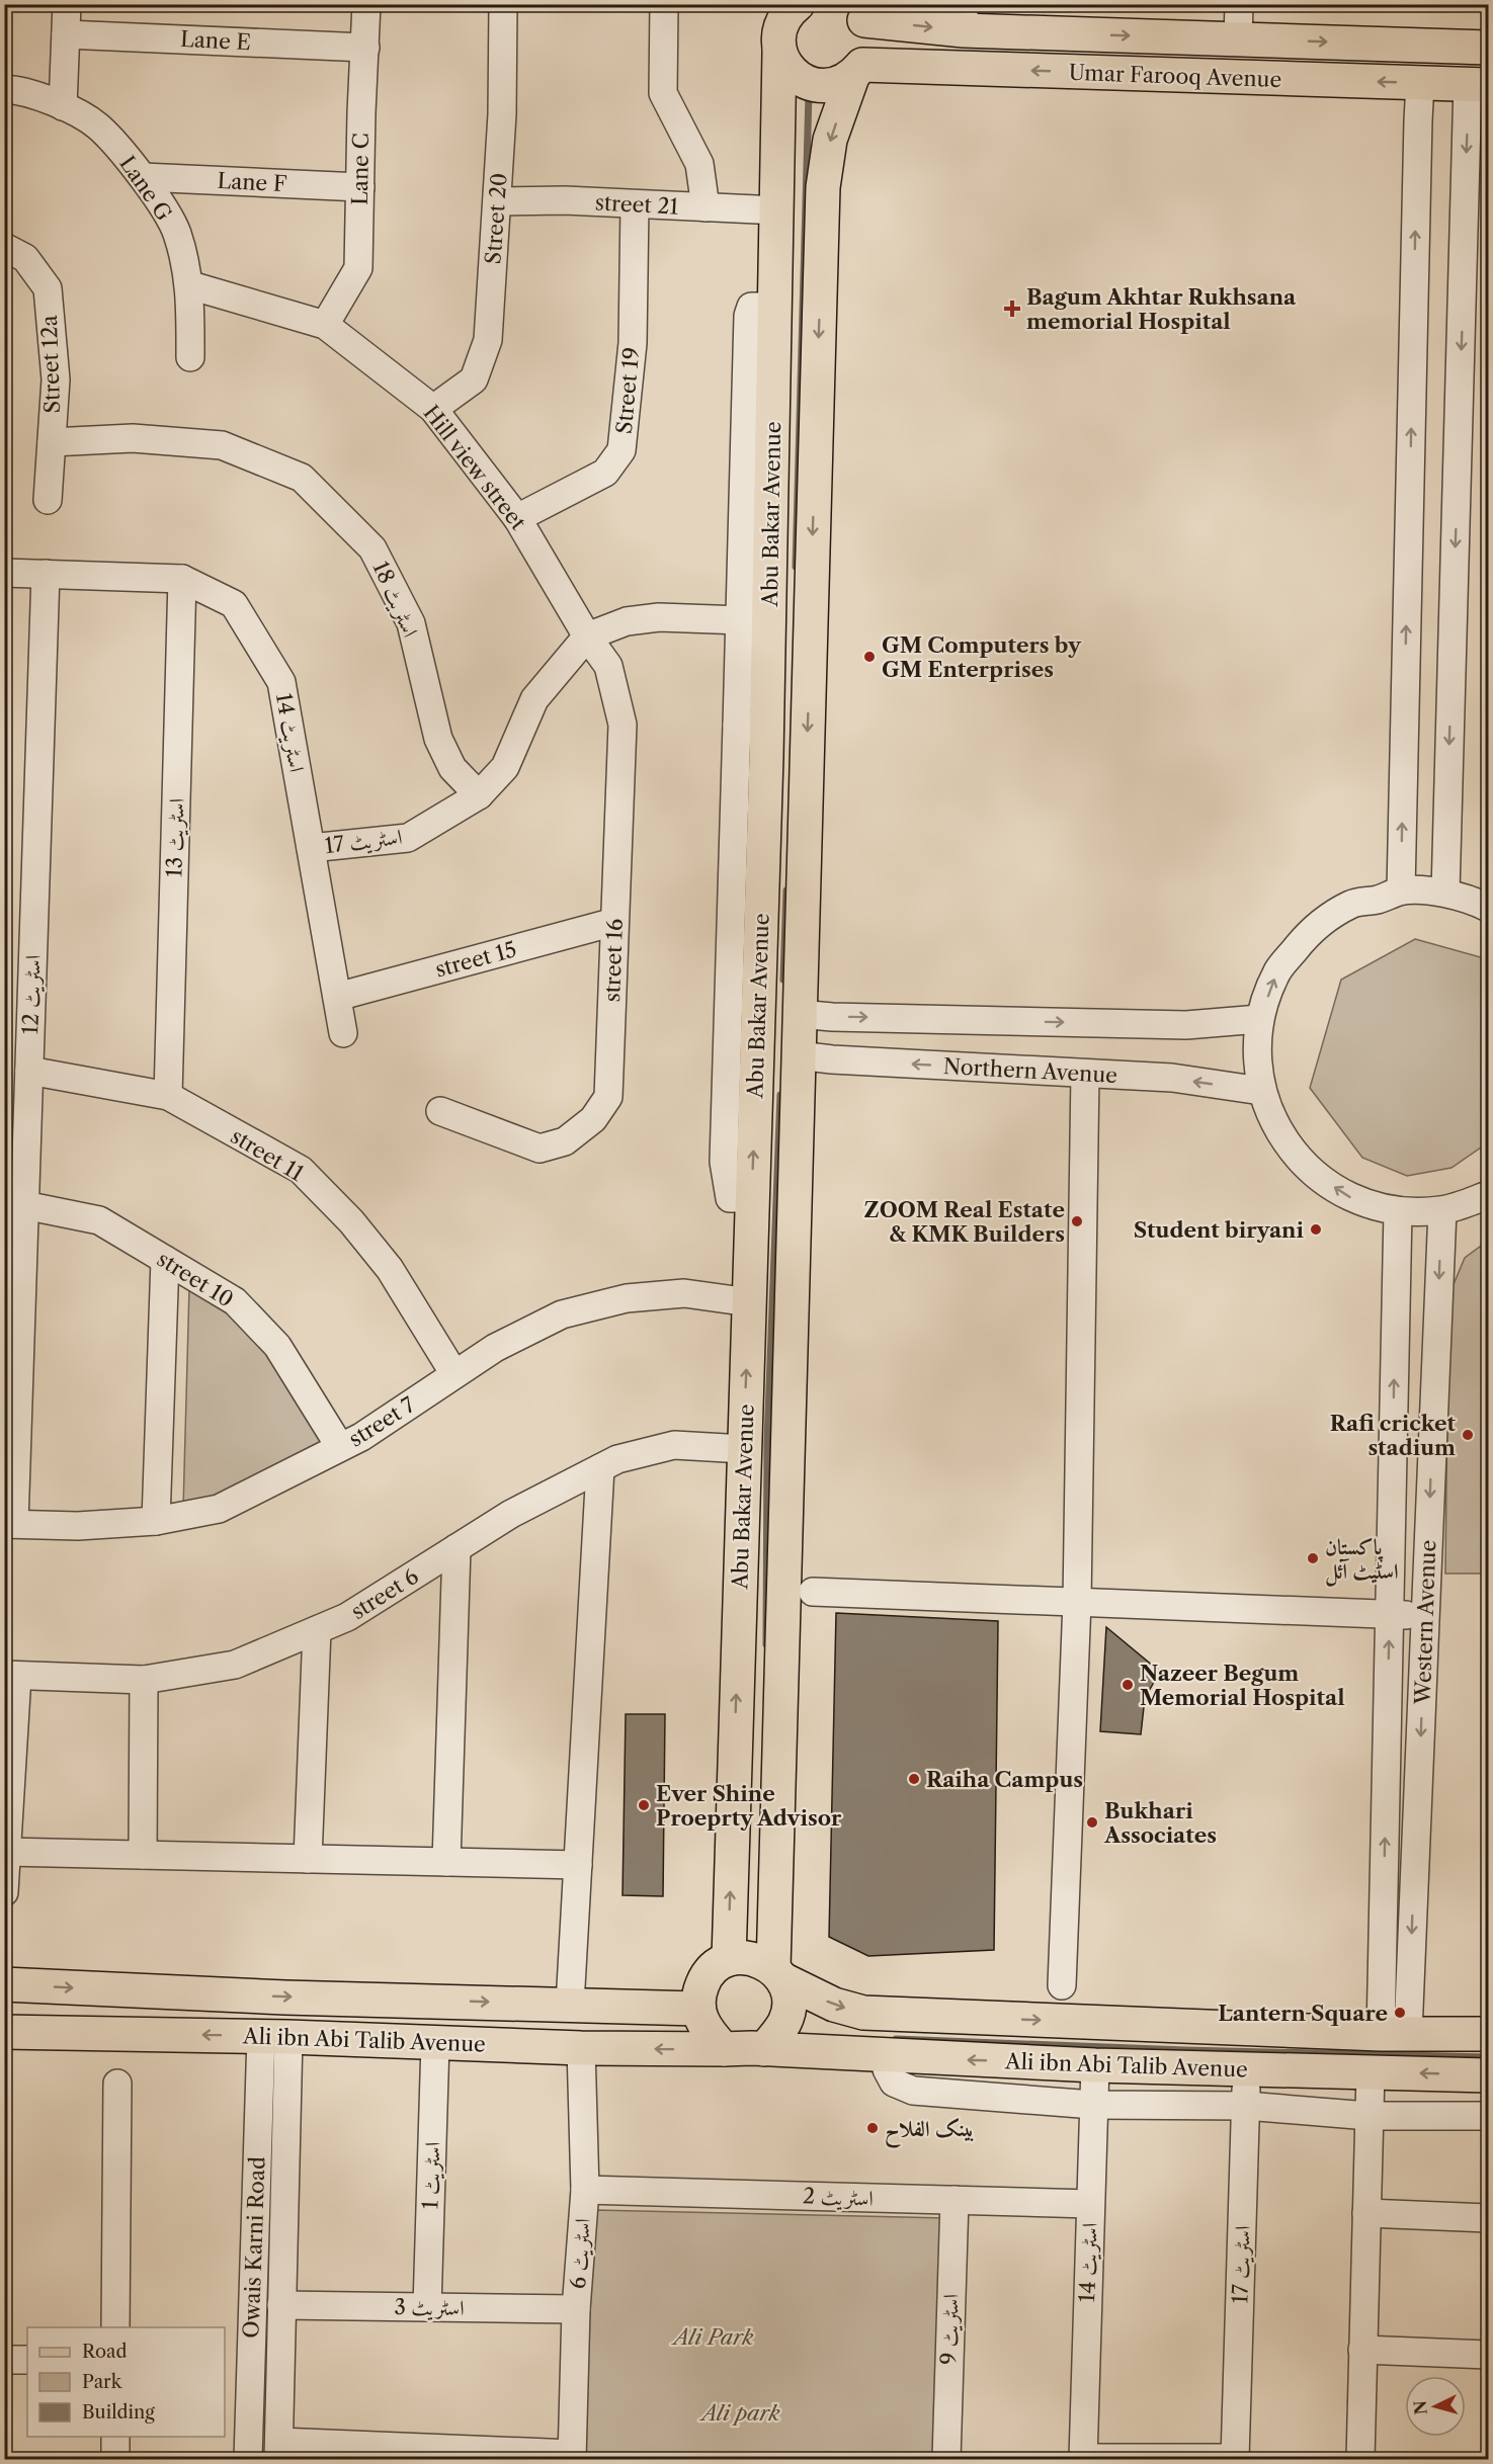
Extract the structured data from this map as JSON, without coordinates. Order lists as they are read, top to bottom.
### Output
{
  "streets": {
    "main road": ["Umar Farooq Avenue", "Abu Bakar Avenue", "Ali ibn Abi Talib Avenue"],
    "street": [
      "Lane E",
      "Lane C",
      "Lane F",
      "Lane G",
      "street 21",
      "Street 20",
      "Street 12a",
      "Street 19",
      "Hill view street",
      "اسٹریٹ 18",
      "اسٹریٹ 14",
      "اسٹریٹ 13",
      "اسٹریٹ 17",
      "street 15",
      "street 16",
      "اسٹریٹ 12",
      "Northern Avenue",
      "street 11",
      "street 10",
      "street 7",
      "street 6",
      "Western Avenue",
      "اسٹریٹ 1",
      "اسٹریٹ 2",
      "Owais Karni Road",
      "اسٹریٹ 6",
      "اسٹریٹ 3",
      "اسٹریٹ 9"
    ]
  },
  "crossings": [
    ["Lane E", "Lane C"],
    ["Umar Farooq Avenue", "Abu Bakar Avenue"],
    ["Lane C", "Lane F"],
    ["Lane C", "Hill view street"],
    ["Lane F", "Lane G"],
    ["Lane G", "Hill view street"],
    ["street 21", "Street 20"],
    ["street 21", "Street 19"],
    ["street 21", "Abu Bakar Avenue"],
    ["Street 20", "Hill view street"],
    ["Street 12a", "اسٹریٹ 18"],
    ["Street 19", "Hill view street"],
    ["Hill view street", "street 16"],
    ["Abu Bakar Avenue", "Northern Avenue"],
    ["Abu Bakar Avenue", "street 7"],
    ["Abu Bakar Avenue", "street 6"],
    ["Abu Bakar Avenue", "Ali ibn Abi Talib Avenue"],
    ["اسٹریٹ 18", "اسٹریٹ 17"],
    ["اسٹریٹ 14", "اسٹریٹ 13"],
    ["اسٹریٹ 14", "اسٹریٹ 17"],
    ["اسٹریٹ 14", "street 15"],
    ["اسٹریٹ 14", "اسٹریٹ 12"],
    ["اسٹریٹ 14", "Ali ibn Abi Talib Avenue"],
    ["اسٹریٹ 14", "اسٹریٹ 2"],
    ["اسٹریٹ 13", "street 11"],
    ["اسٹریٹ 17", "Ali ibn Abi Talib Avenue"],
    ["street 15", "street 16"],
    ["اسٹریٹ 12", "street 11"],
    ["اسٹریٹ 12", "street 10"],
    ["اسٹریٹ 12", "street 7"],
    ["street 11", "street 7"],
    ["street 10", "street 7"],
    ["Western Avenue", "Ali ibn Abi Talib Avenue"],
    ["Ali ibn Abi Talib Avenue", "اسٹریٹ 1"],
    ["Ali ibn Abi Talib Avenue", "Owais Karni Road"],
    ["Ali ibn Abi Talib Avenue", "اسٹریٹ 6"],
    ["اسٹریٹ 1", "اسٹریٹ 3"],
    ["اسٹریٹ 2", "اسٹریٹ 6"],
    ["اسٹریٹ 2", "اسٹریٹ 9"],
    ["Owais Karni Road", "اسٹریٹ 3"],
    ["اسٹریٹ 6", "اسٹریٹ 3"]
  ],
  "parks": ["Ali Park", "Ali park"],
  "places": {
    "health": ["Bagum Akhtar Rukhsana memorial Hospital"],
    "other": [
      "GM Computers by GM Enterprises",
      "ZOOM Real Estate & KMK Builders",
      "Student biryani",
      "Rafi cricket stadium",
      "پاکستان اسٹیٹ آئل",
      "Nazeer Begum Memorial Hospital",
      "Raiha Campus",
      "Ever Shine Proeprty Advisor",
      "Bukhari Associates",
      "Lantern Square",
      "بینک الفلاح"
    ]
  },
  "legend": ["Road", "Park", "Building"],
  "north": "left"
}
